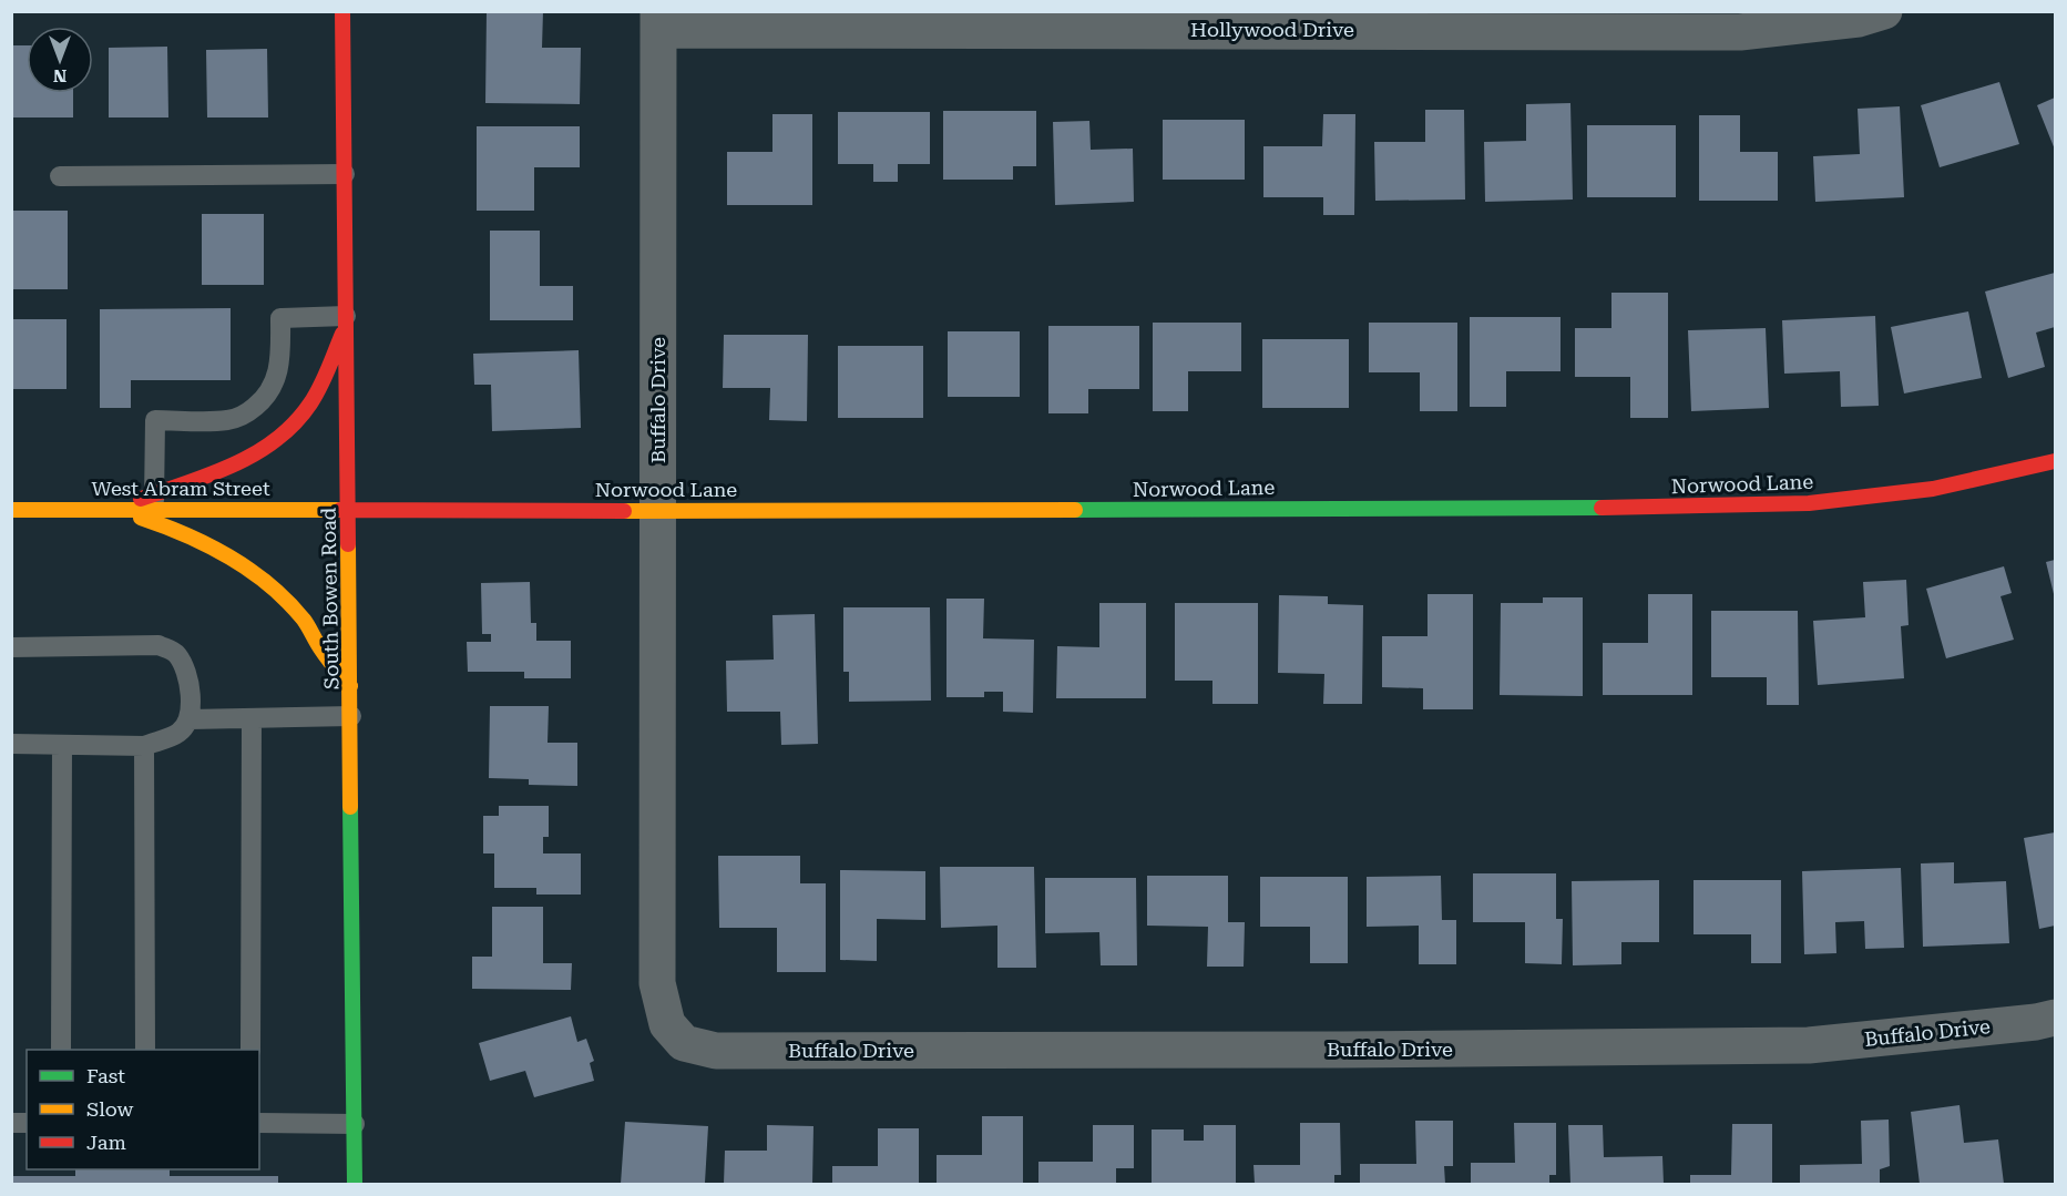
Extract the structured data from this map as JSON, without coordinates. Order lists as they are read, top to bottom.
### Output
{
  "streets": {
    "main road": ["Norwood Lane", "West Abram Street", "South Bowen Road"],
    "street": ["Hollywood Drive", "Buffalo Drive"]
  },
  "crossings": [
    ["Hollywood Drive", "Buffalo Drive"],
    ["Buffalo Drive", "Norwood Lane"],
    ["Norwood Lane", "West Abram Street"],
    ["Norwood Lane", "South Bowen Road"],
    ["West Abram Street", "South Bowen Road"]
  ],
  "legend": ["Fast", "Slow", "Jam"],
  "north": "bottom"
}
